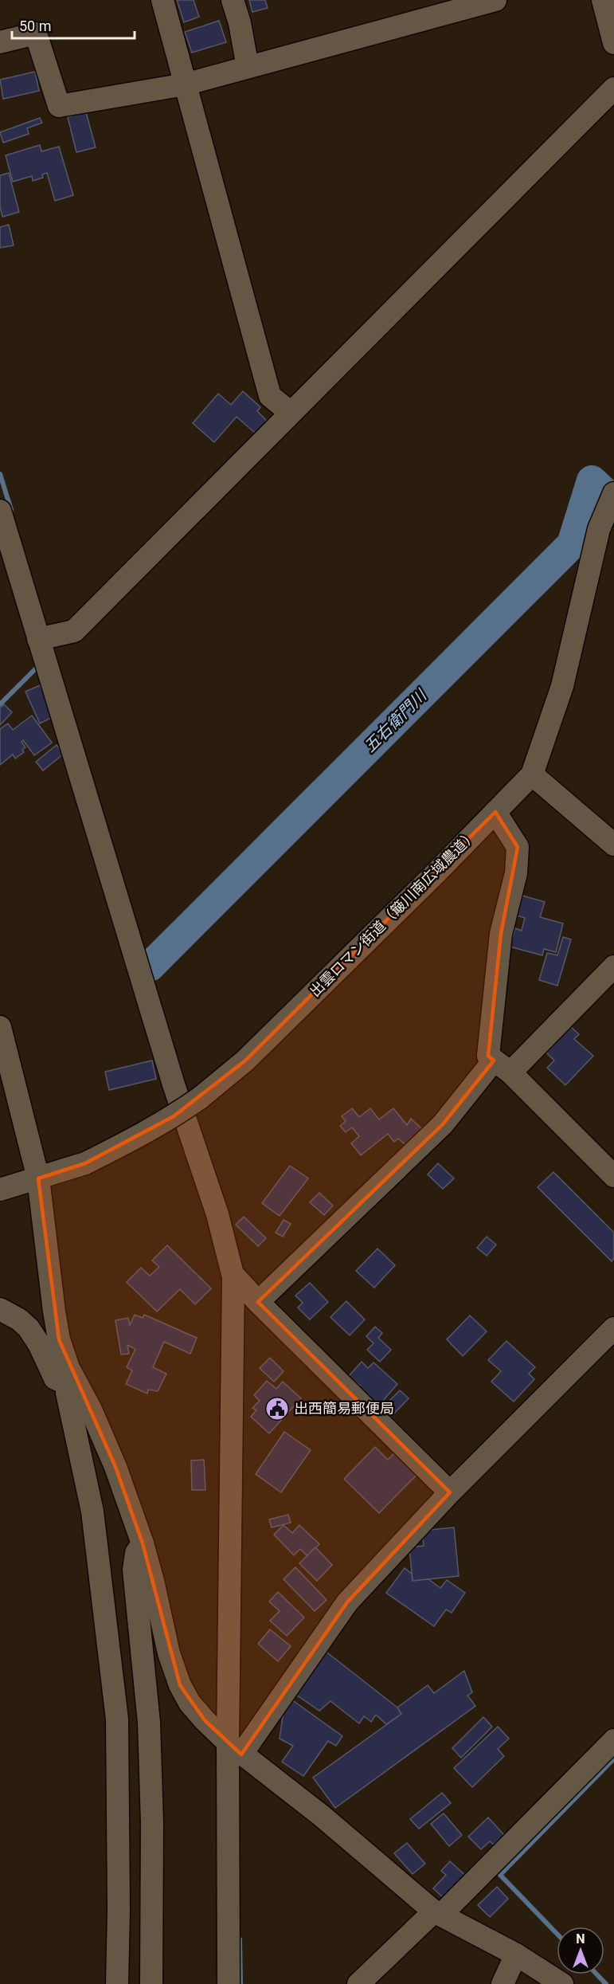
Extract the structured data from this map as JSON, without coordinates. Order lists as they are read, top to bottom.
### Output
{
  "streets": {
    "street": ["出雲ロマン街道（簸川南広域農道）"]
  },
  "water": ["五右衛門川"],
  "places": {
    "public building": ["出西簡易郵便局"]
  },
  "scale_bar": "50 m",
  "north": "top"
}
